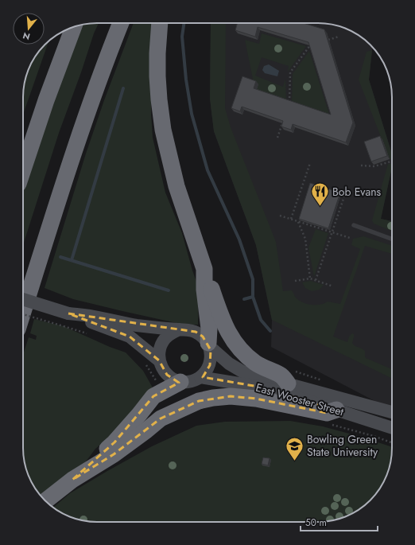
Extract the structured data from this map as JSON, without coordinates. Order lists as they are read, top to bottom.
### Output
{
  "streets": {
    "main road": ["East Wooster Street"]
  },
  "places": {
    "restaurant": ["Bob Evans"],
    "school or university": ["Bowling Green State University"]
  },
  "scale_bar": "50 m",
  "north": "bottom"
}
